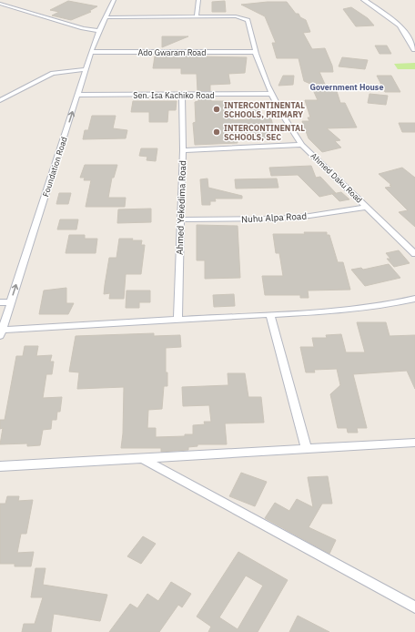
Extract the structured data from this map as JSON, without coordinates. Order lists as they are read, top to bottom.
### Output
{
  "streets": {
    "street": [
      "Ado Gwaram Road",
      "Sen. Isa Kachiko Road",
      "Foundation Road",
      "Ahmed Daku Road",
      "Ahmed Yekedima Road",
      "Nuhu Alpa Road"
    ]
  },
  "crossings": [
    ["Ado Gwaram Road", "Foundation Road"],
    ["Ado Gwaram Road", "Ahmed Daku Road"],
    ["Sen. Isa Kachiko Road", "Foundation Road"],
    ["Sen. Isa Kachiko Road", "Ahmed Daku Road"],
    ["Sen. Isa Kachiko Road", "Ahmed Yekedima Road"],
    ["Foundation Road", "Ahmed Daku Road"],
    ["Ahmed Daku Road", "Nuhu Alpa Road"],
    ["Ahmed Yekedima Road", "Nuhu Alpa Road"]
  ],
  "one_way": ["Foundation Road"],
  "districts": ["Government House"],
  "places": ["INTERCONTINENTAL SCHOOLS, PRIMARY", "INTERCONTINENTAL SCHOOLS, SEC"]
}
